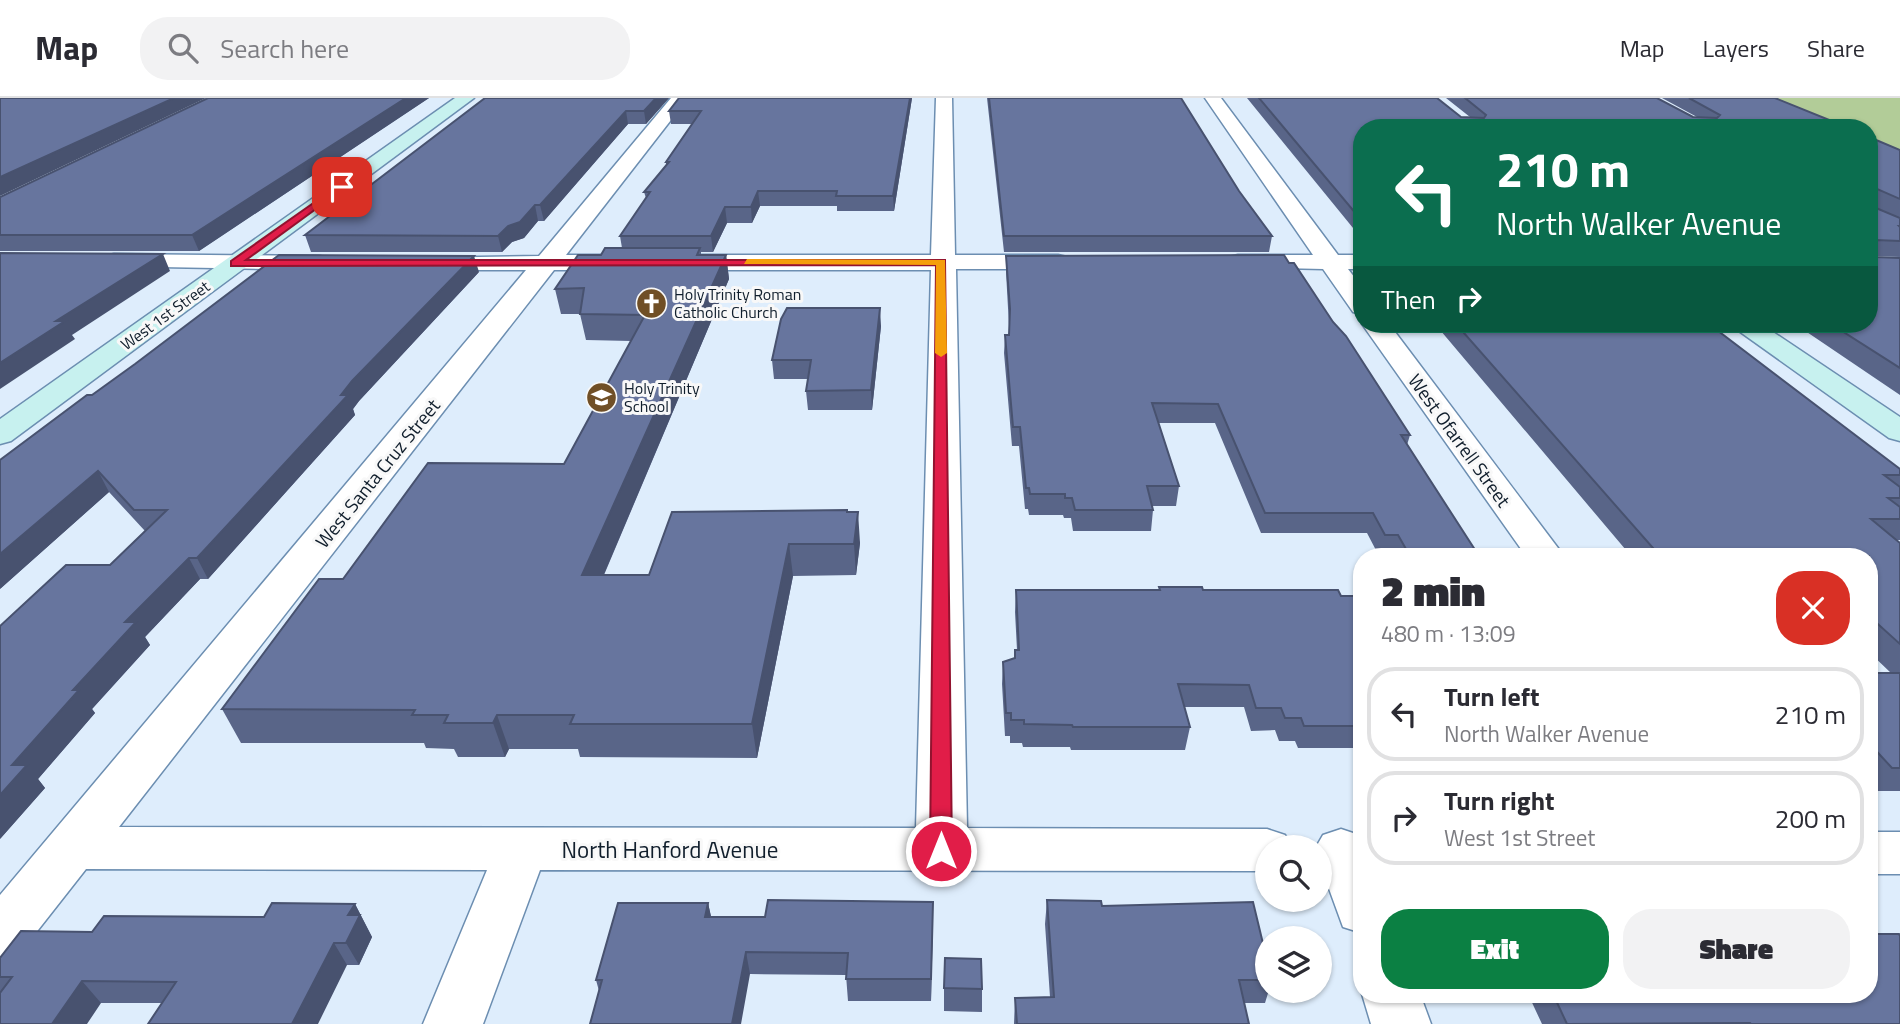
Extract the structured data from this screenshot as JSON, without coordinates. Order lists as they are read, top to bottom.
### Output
{
  "streets": {
    "street": [
      "West 1st Street",
      "West Ofarrell Street",
      "West Santa Cruz Street",
      "North Hanford Avenue"
    ]
  },
  "crossings": [
    ["West Santa Cruz Street", "North Hanford Avenue"]
  ],
  "places": {
    "church": ["Holy Trinity Roman Catholic Church"],
    "school or university": ["Holy Trinity School"]
  },
  "page": {
    "header": "Map",
    "search": "Search here",
    "nav": ["Map", "Layers", "Share"],
    "turn": ["210 m", "North Walker Avenue"],
    "then": "Then",
    "heading": ["2 min", "480 m · 13:09"],
    "list": [
      {
        "name": "Turn left",
        "note": "North Walker Avenue",
        "value": "210 m"
      },
      {
        "name": "Turn right",
        "note": "West 1st Street",
        "value": "200 m"
      }
    ],
    "buttons": ["Exit", "Share"]
  }
}
